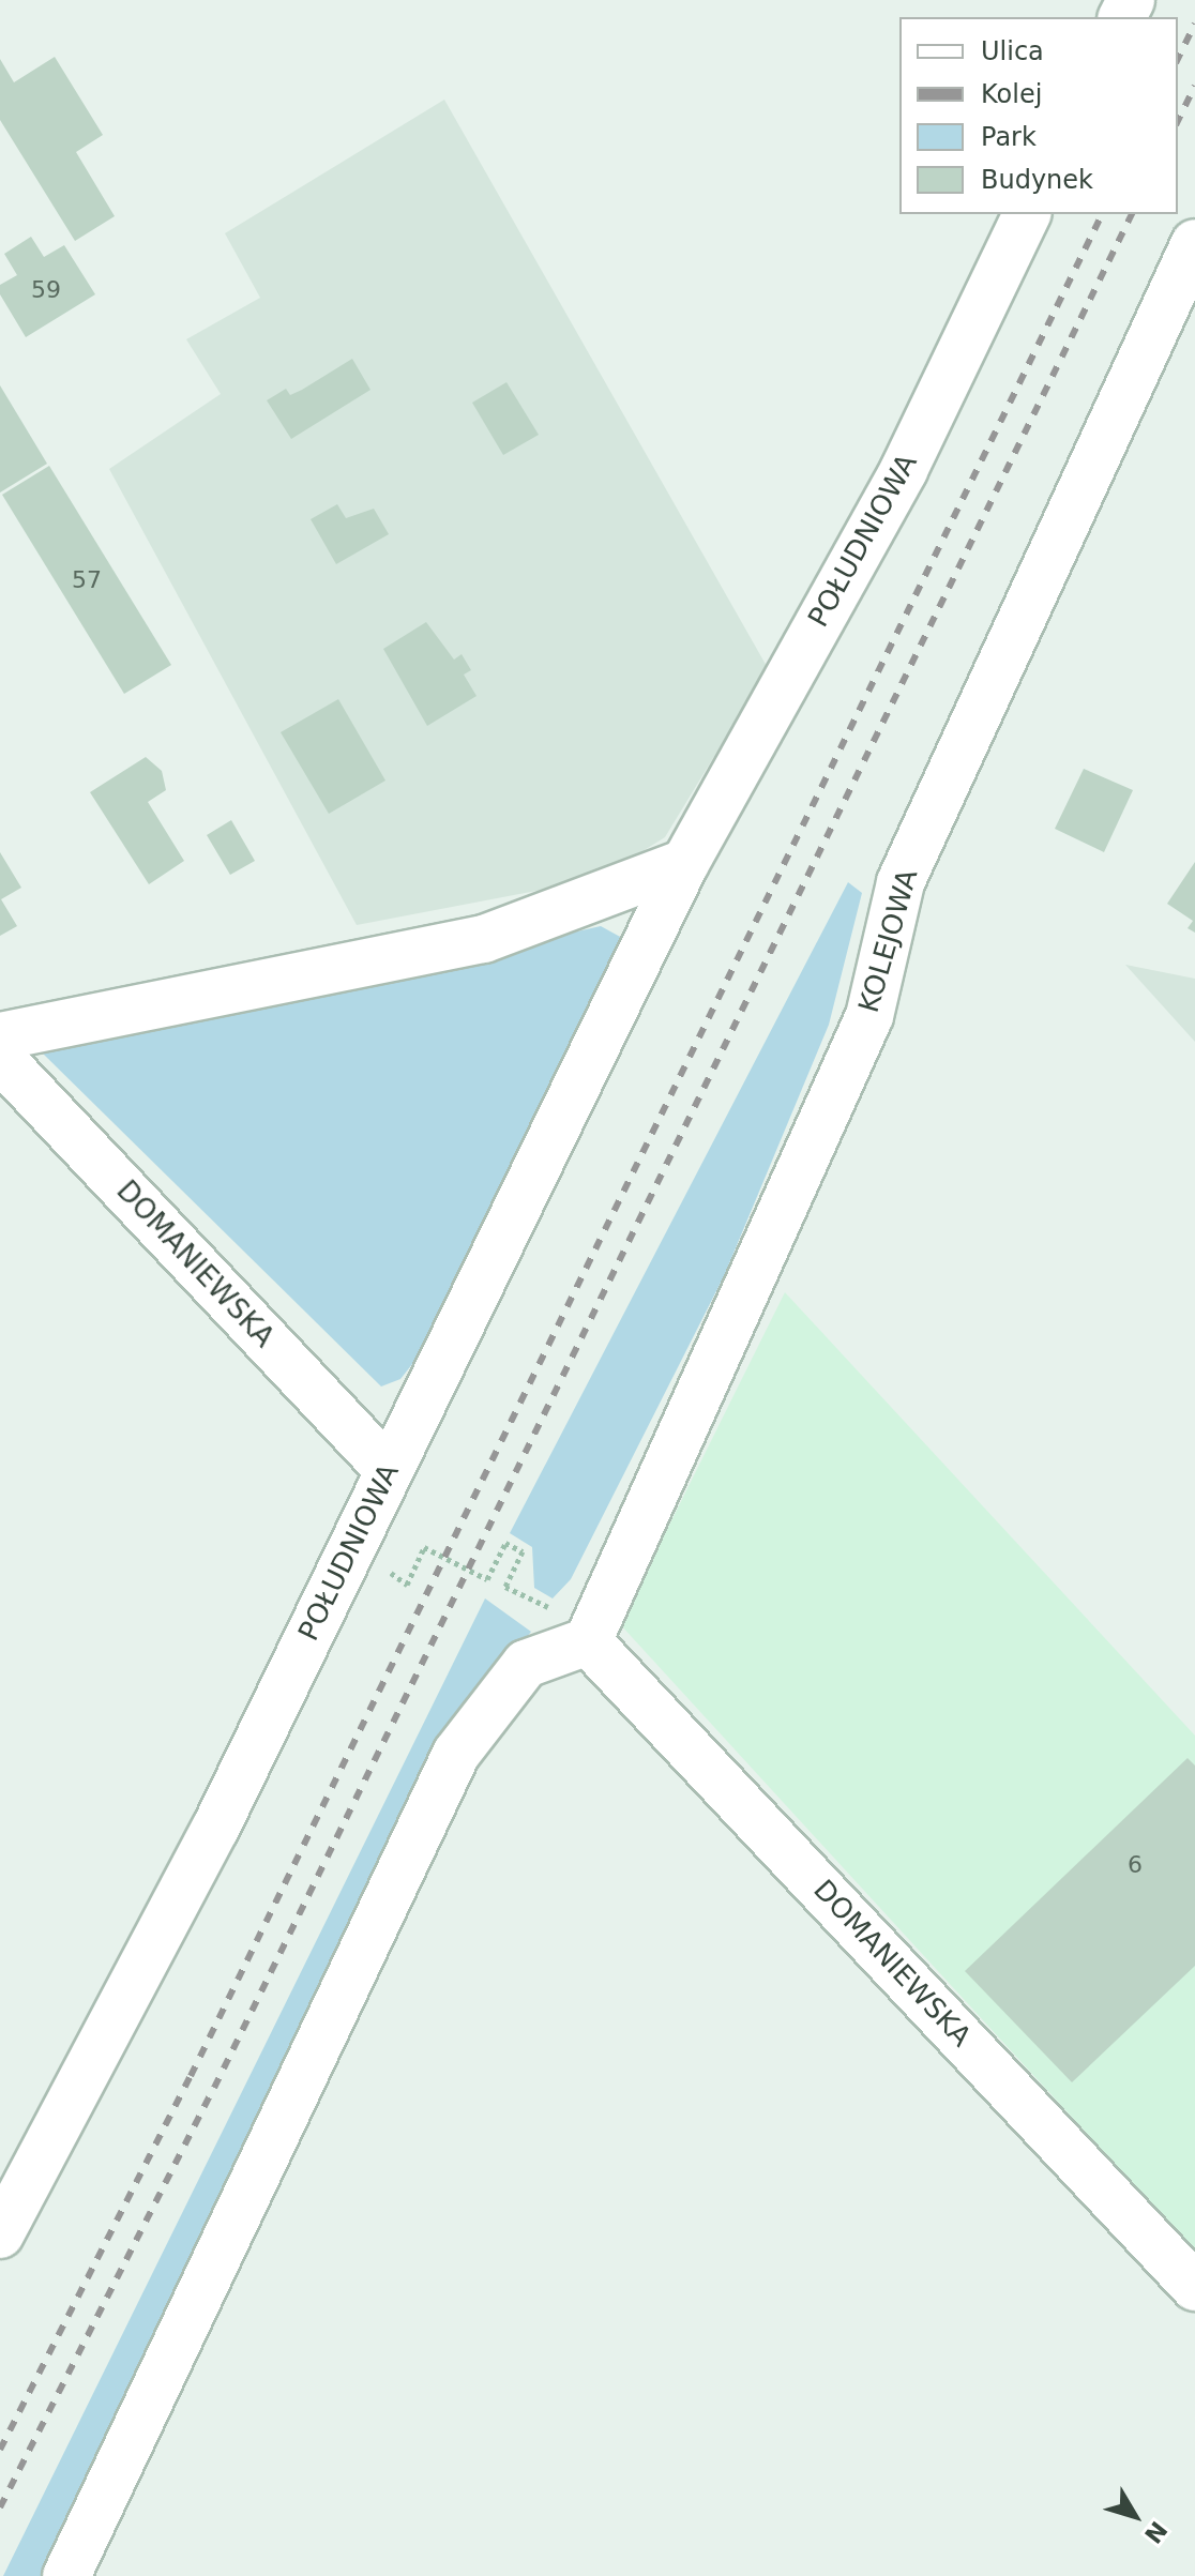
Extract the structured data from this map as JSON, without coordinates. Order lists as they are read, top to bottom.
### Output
{
  "streets": {
    "street": ["POŁUDNIOWA", "KOLEJOWA", "DOMANIEWSKA"]
  },
  "crossings": [
    ["POŁUDNIOWA", "DOMANIEWSKA"],
    ["KOLEJOWA", "DOMANIEWSKA"]
  ],
  "house_numbers": ["59", "57", "6"],
  "legend": [
    "Ulica",
    "Kolej",
    "Park",
    "Budynek"
  ],
  "north": "bottom right"
}
